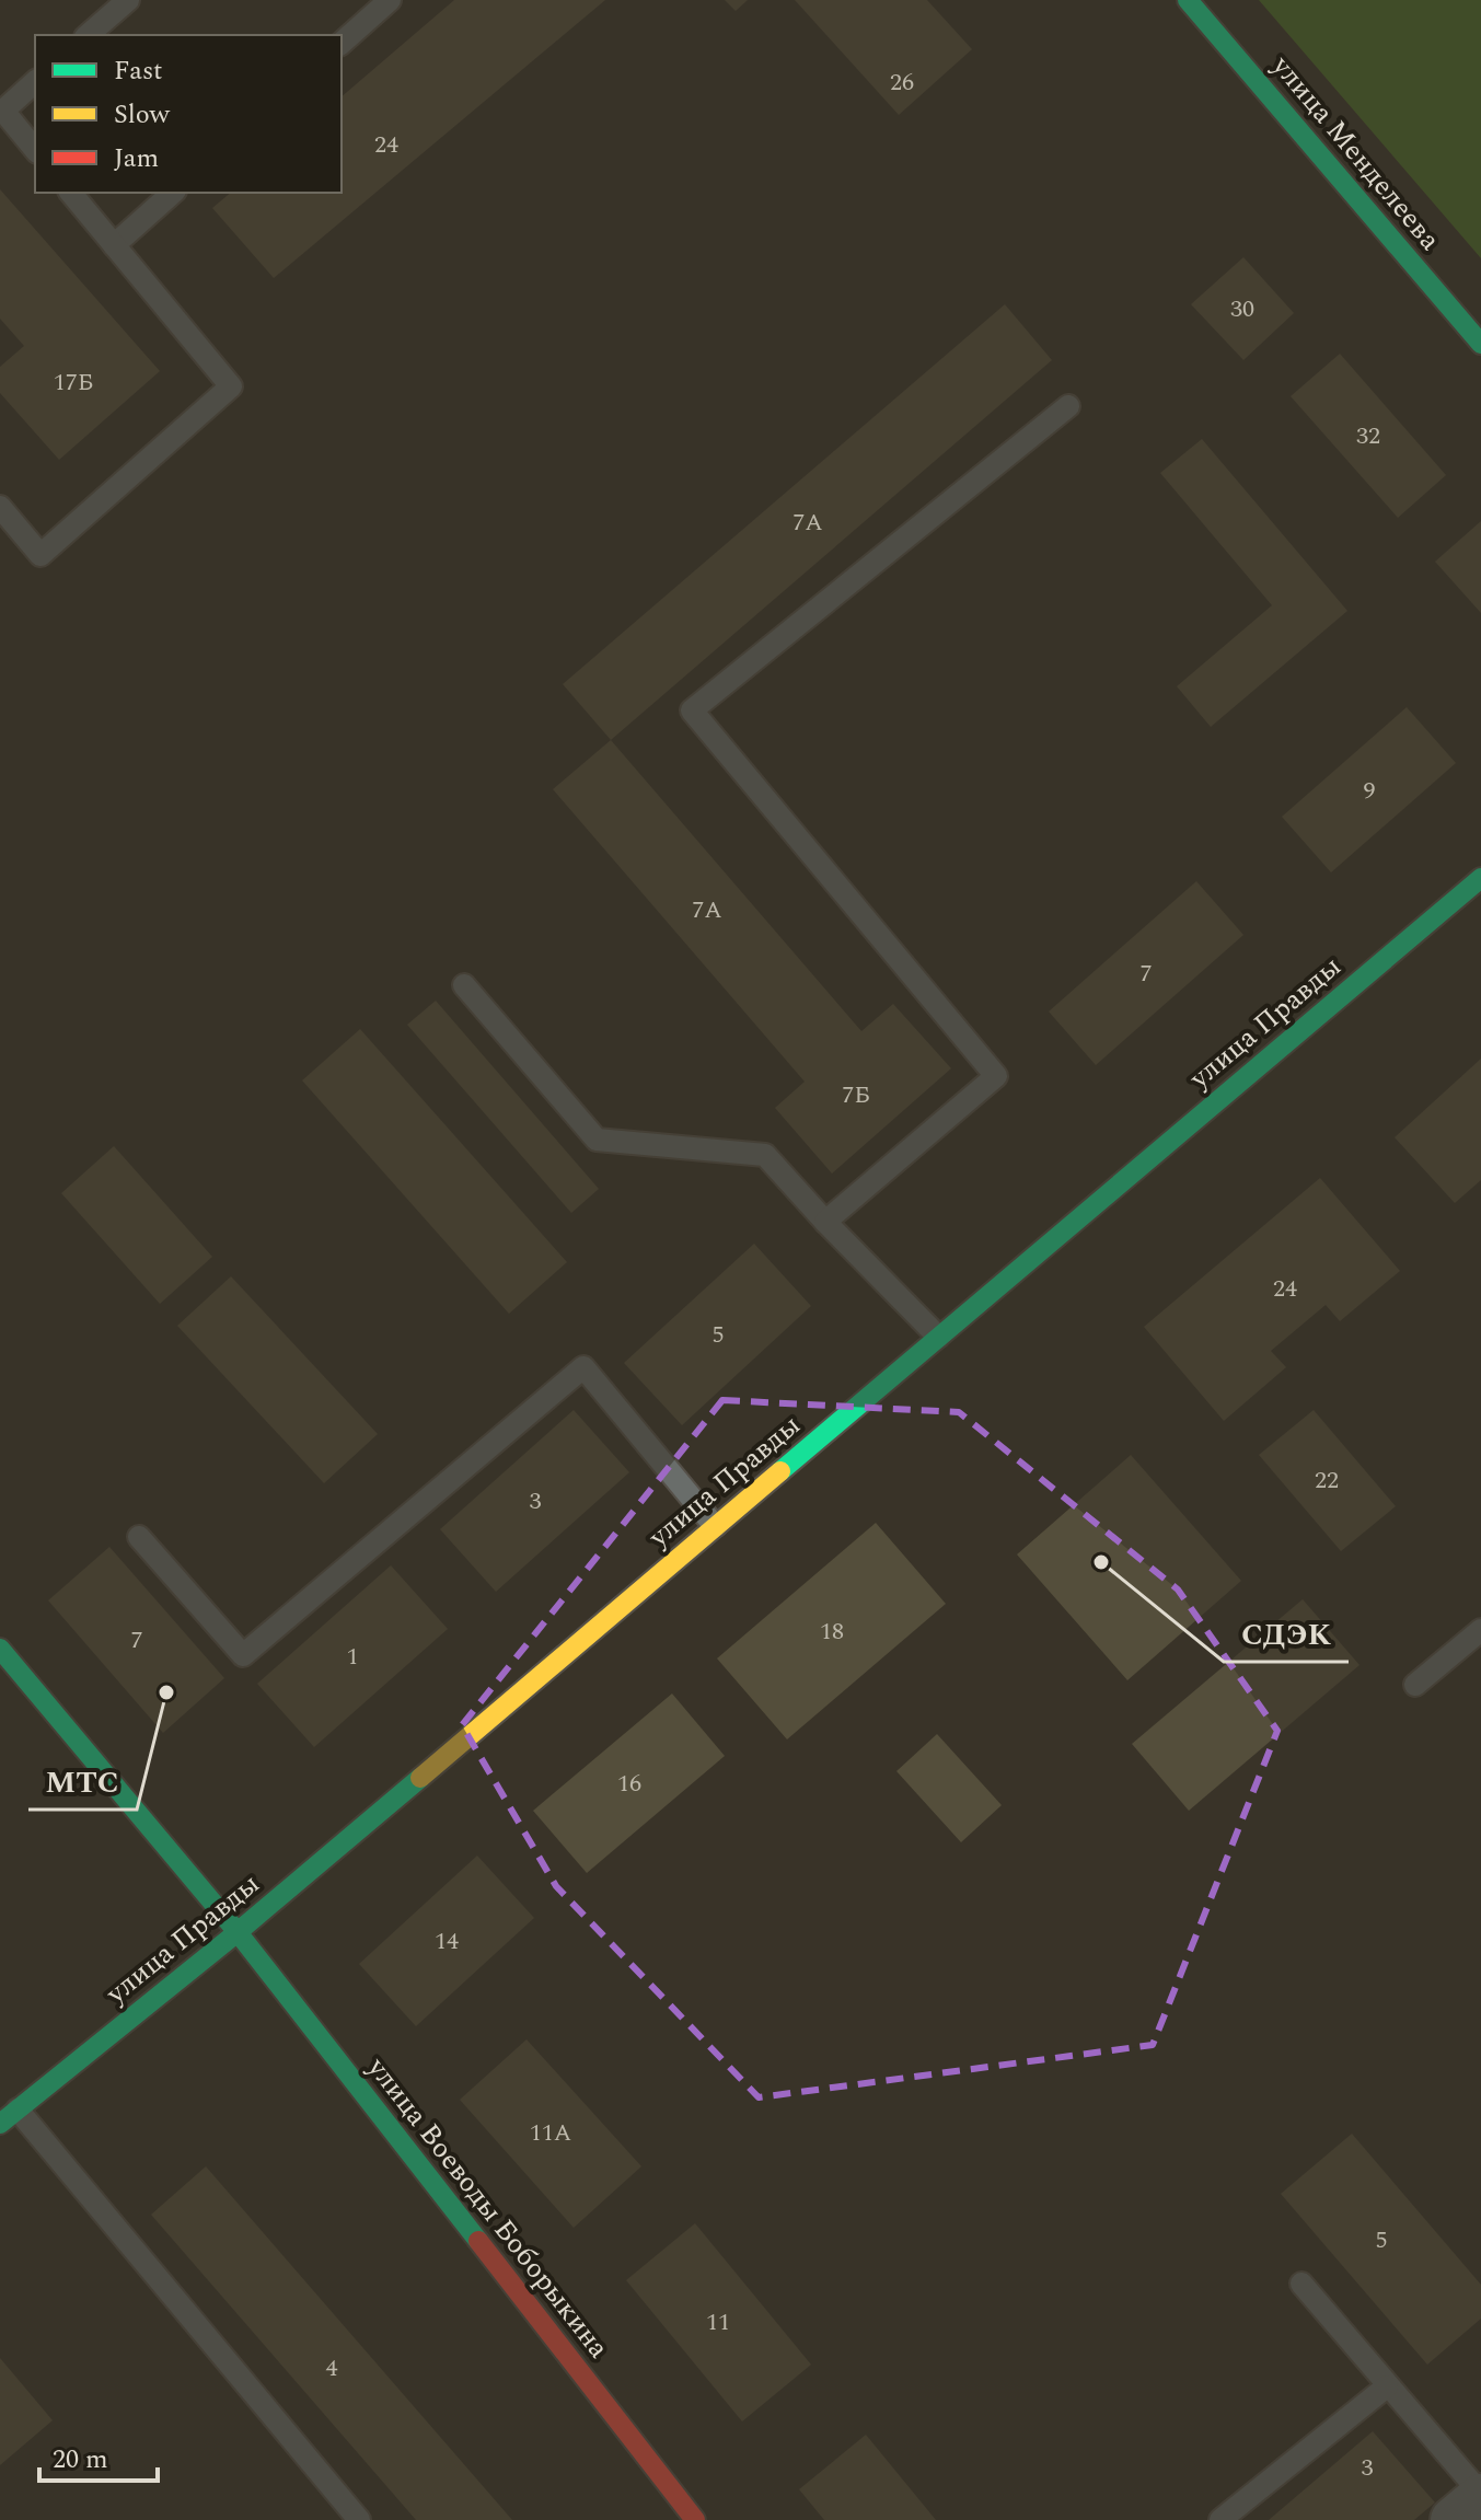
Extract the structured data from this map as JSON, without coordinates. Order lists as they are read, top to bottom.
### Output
{
  "streets": {
    "street": ["улица Менделеева", "улица Правды", "улица Воеводы Боборыкина"]
  },
  "crossings": [
    ["улица Правды", "улица Воеводы Боборыкина"]
  ],
  "places": ["СДЭК", "МТС"],
  "house_numbers": [
    "26",
    "24",
    "30",
    "17Б",
    "32",
    "7А",
    "9",
    "7А",
    "7",
    "7Б",
    "24",
    "5",
    "22",
    "3",
    "18",
    "7",
    "1",
    "16",
    "14",
    "11А",
    "5",
    "11",
    "4",
    "3"
  ],
  "legend": ["Fast", "Slow", "Jam"],
  "scale_bar": "20 m"
}
